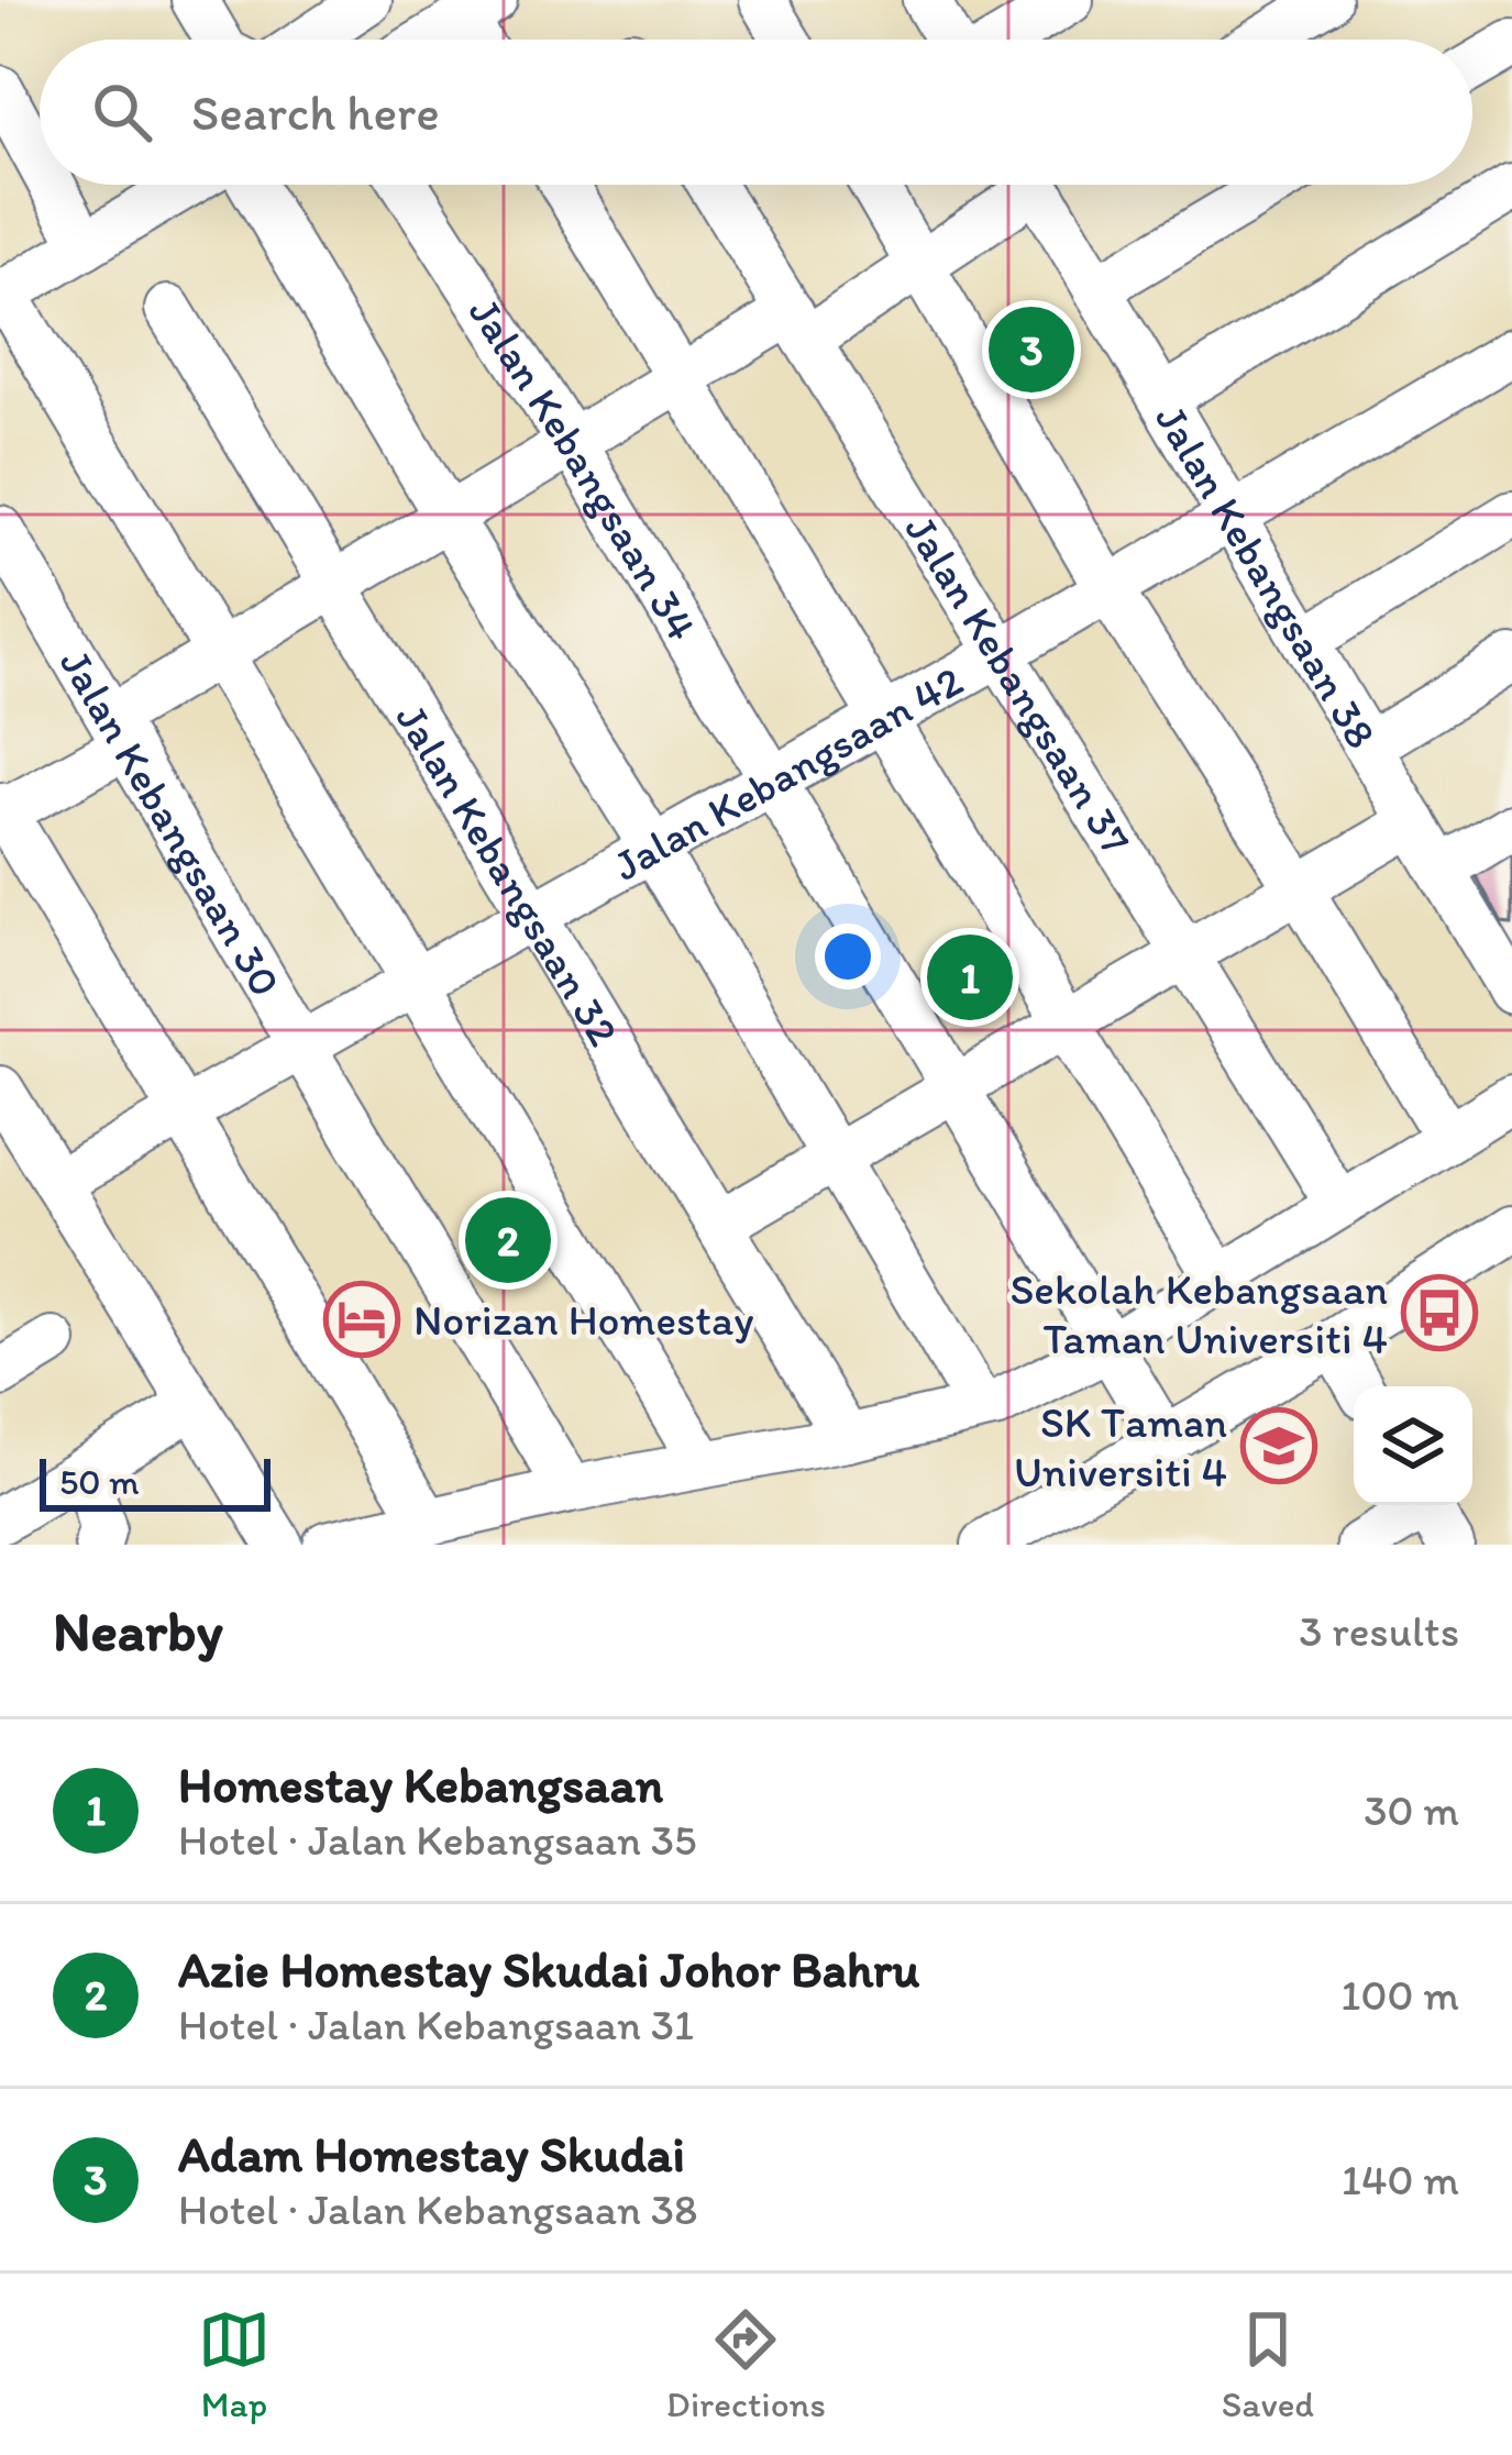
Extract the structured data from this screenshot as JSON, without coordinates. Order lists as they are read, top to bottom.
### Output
{
  "streets": {
    "street": [
      "Jalan Kebangsaan 34",
      "Jalan Kebangsaan 38",
      "Jalan Kebangsaan 37",
      "Jalan Kebangsaan 42",
      "Jalan Kebangsaan 30",
      "Jalan Kebangsaan 32"
    ]
  },
  "crossings": [
    ["Jalan Kebangsaan 34", "Jalan Kebangsaan 42"],
    ["Jalan Kebangsaan 38", "Jalan Kebangsaan 42"],
    ["Jalan Kebangsaan 37", "Jalan Kebangsaan 42"],
    ["Jalan Kebangsaan 42", "Jalan Kebangsaan 30"],
    ["Jalan Kebangsaan 42", "Jalan Kebangsaan 32"]
  ],
  "places": {
    "bus stop": ["Sekolah Kebangsaan Taman Universiti 4"],
    "hotel": ["Norizan Homestay"],
    "school or university": ["SK Taman Universiti 4"]
  },
  "scale_bar": "50 m",
  "page": {
    "search": "Search here",
    "pins": ["3", "1", "2"],
    "scale": "50 m",
    "heading": ["Nearby", "3 results"],
    "list": [
      {
        "mark": "1",
        "name": "Homestay Kebangsaan",
        "note": "Hotel · Jalan Kebangsaan 35",
        "value": "30 m"
      },
      {
        "mark": "2",
        "name": "Azie Homestay Skudai Johor Bahru",
        "note": "Hotel · Jalan Kebangsaan 31",
        "value": "100 m"
      },
      {
        "mark": "3",
        "name": "Adam Homestay Skudai",
        "note": "Hotel · Jalan Kebangsaan 38",
        "value": "140 m"
      }
    ],
    "nav": ["Map", "Directions", "Saved"]
  }
}
